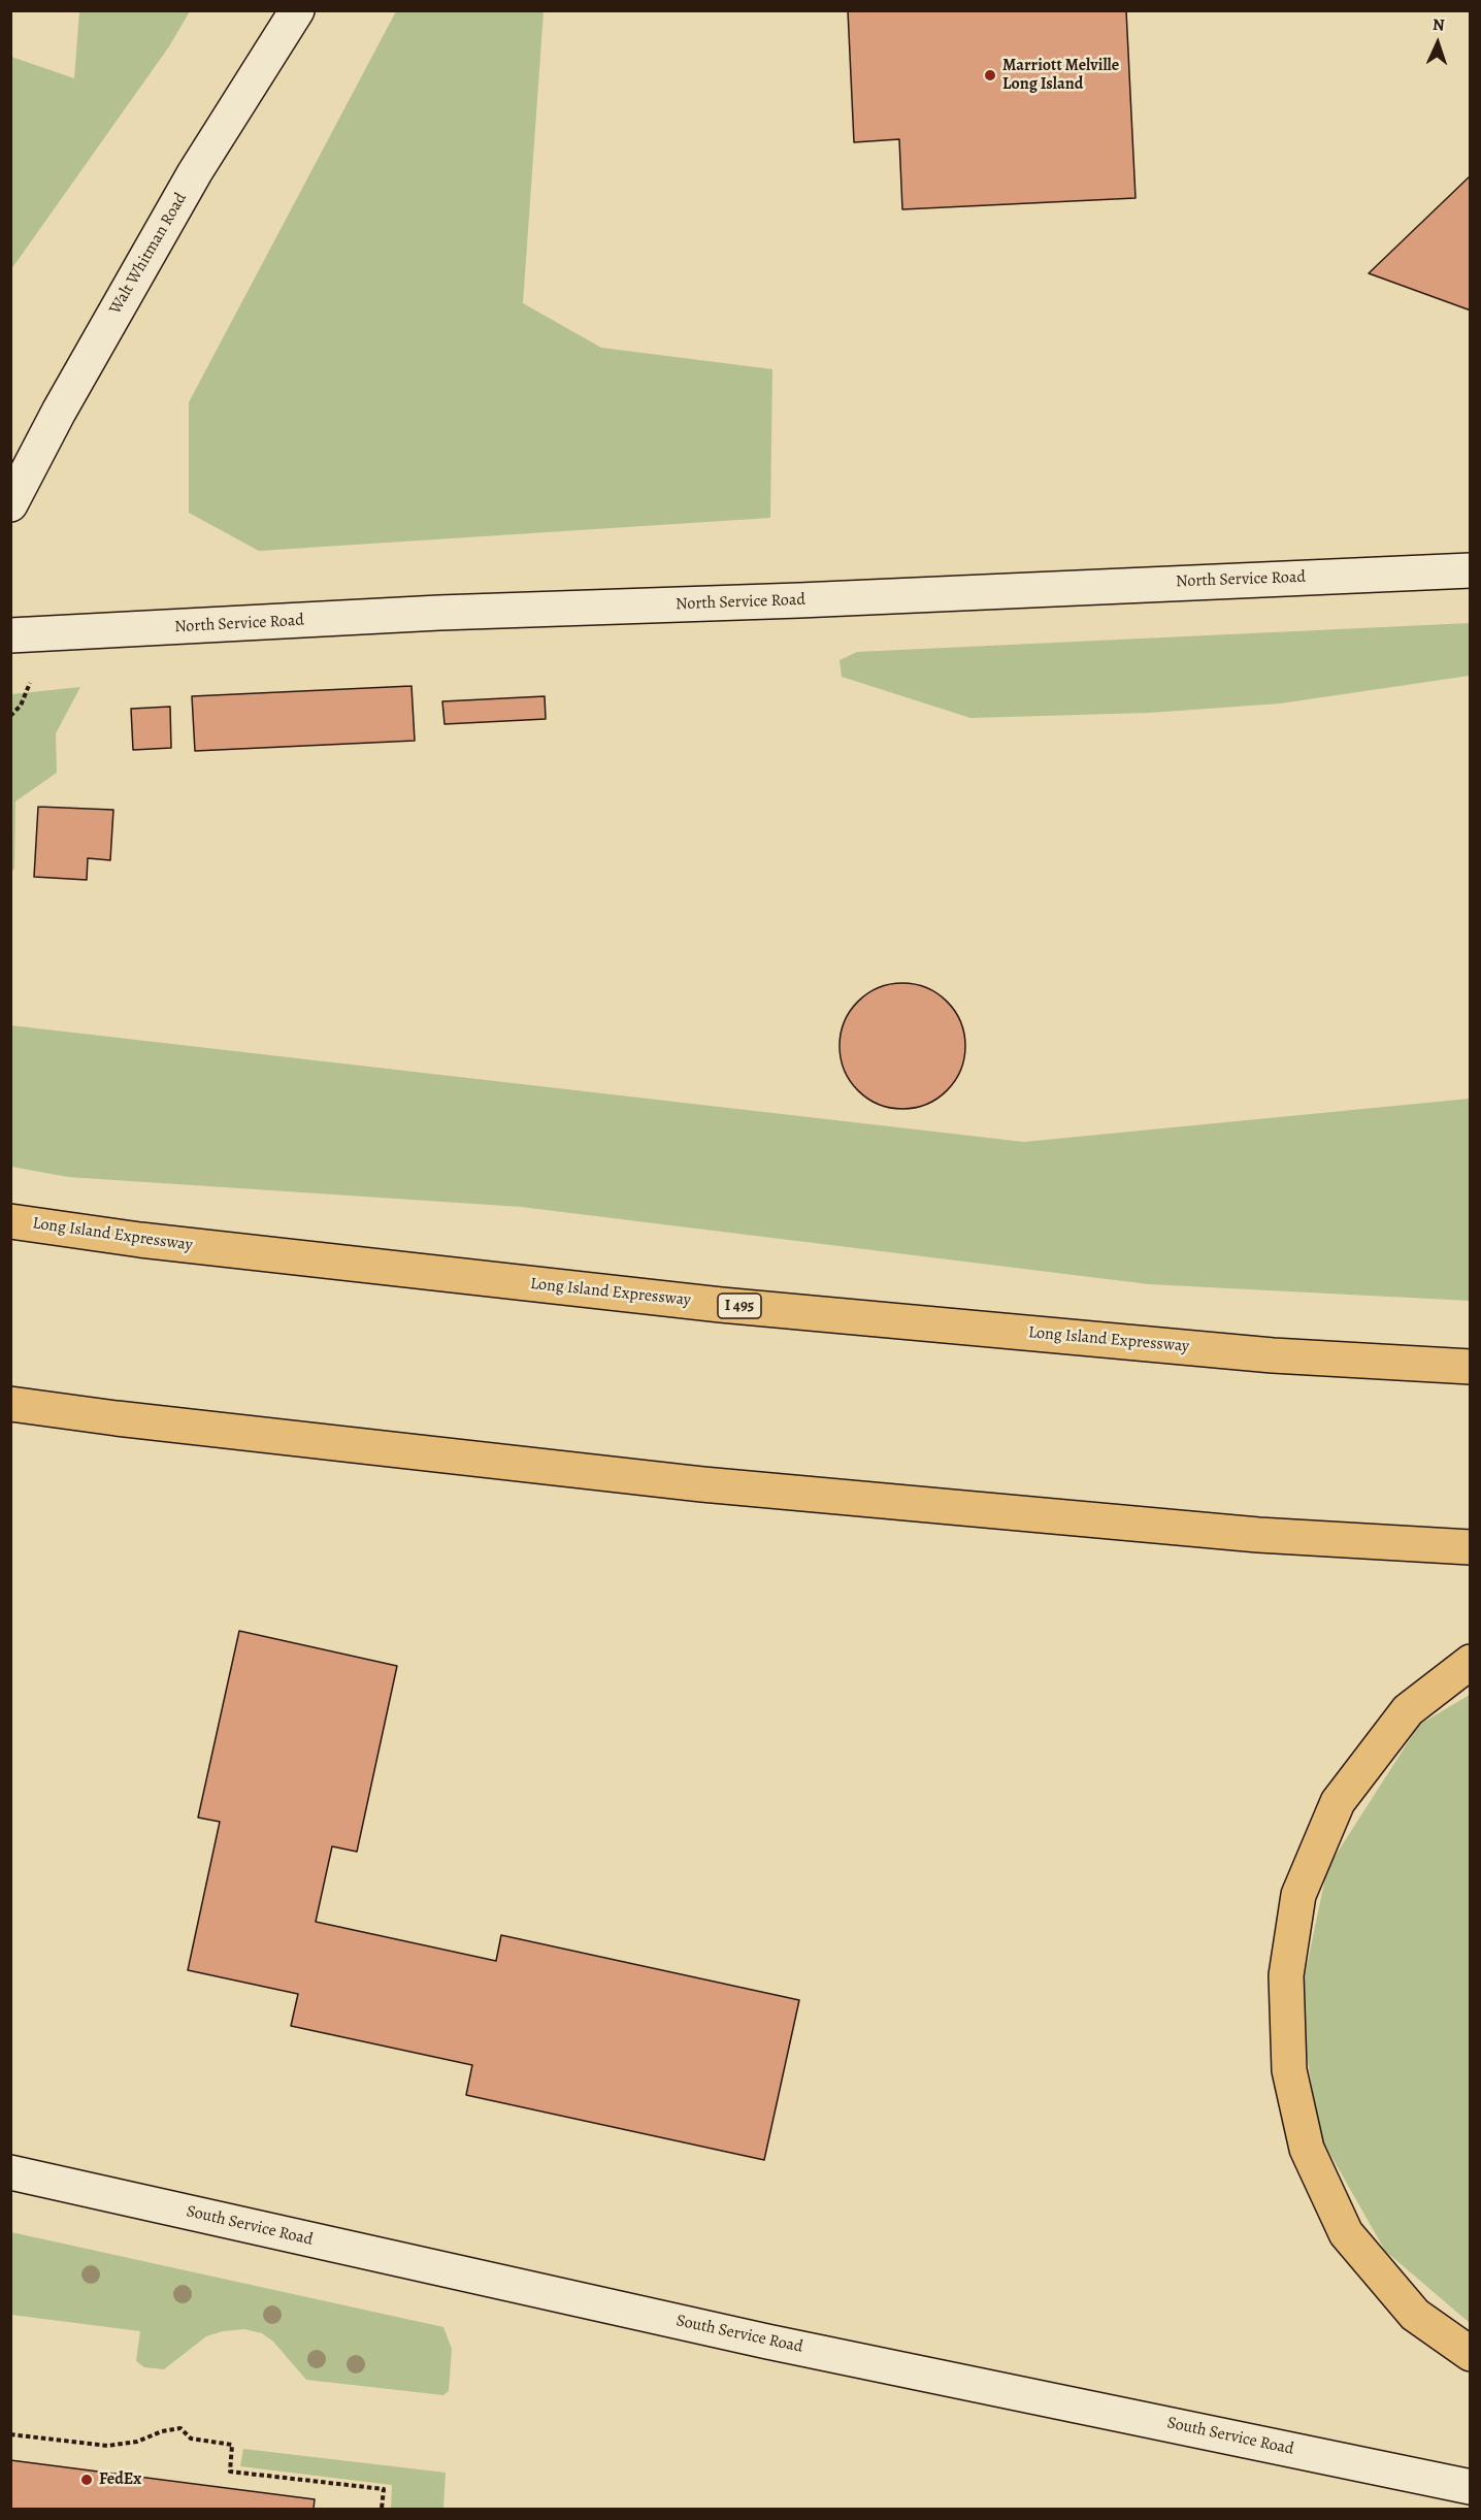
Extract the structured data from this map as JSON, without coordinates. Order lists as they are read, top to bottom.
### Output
{
  "streets": {
    "highway": ["Long Island Expressway", "I 495"],
    "main road": ["Walt Whitman Road", "North Service Road", "South Service Road"]
  },
  "places": ["Marriott Melville Long Island", "FedEx"],
  "north": "top"
}
